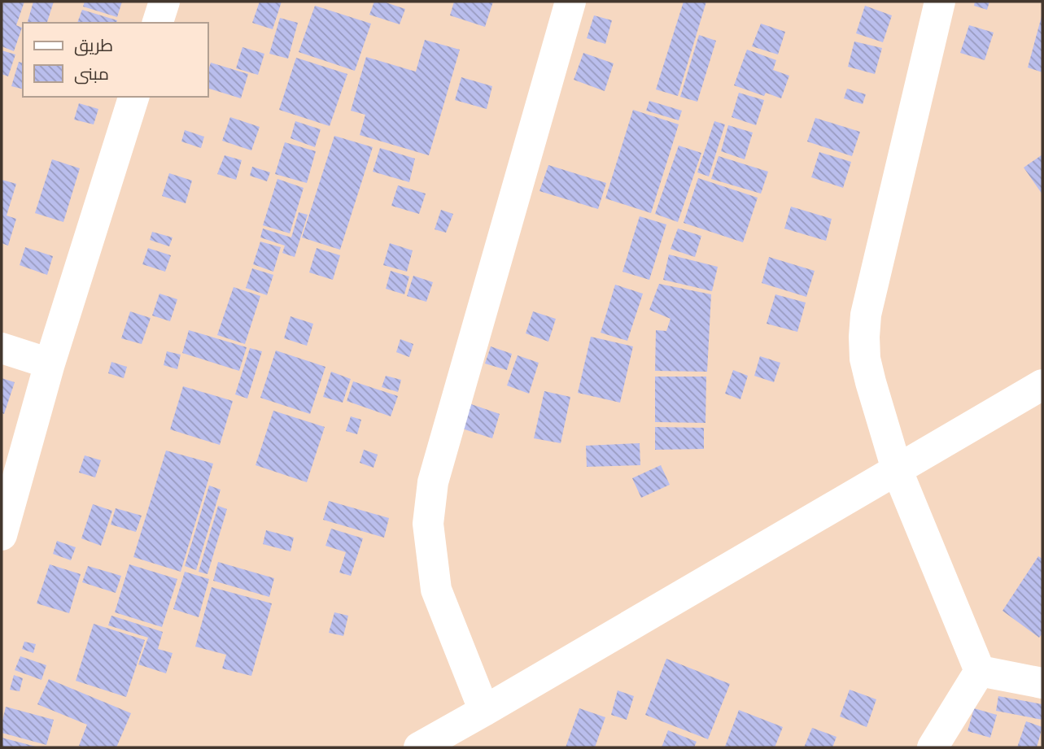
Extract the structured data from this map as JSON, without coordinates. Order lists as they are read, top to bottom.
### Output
{
  "legend": ["طريق", "مبنى"]
}
